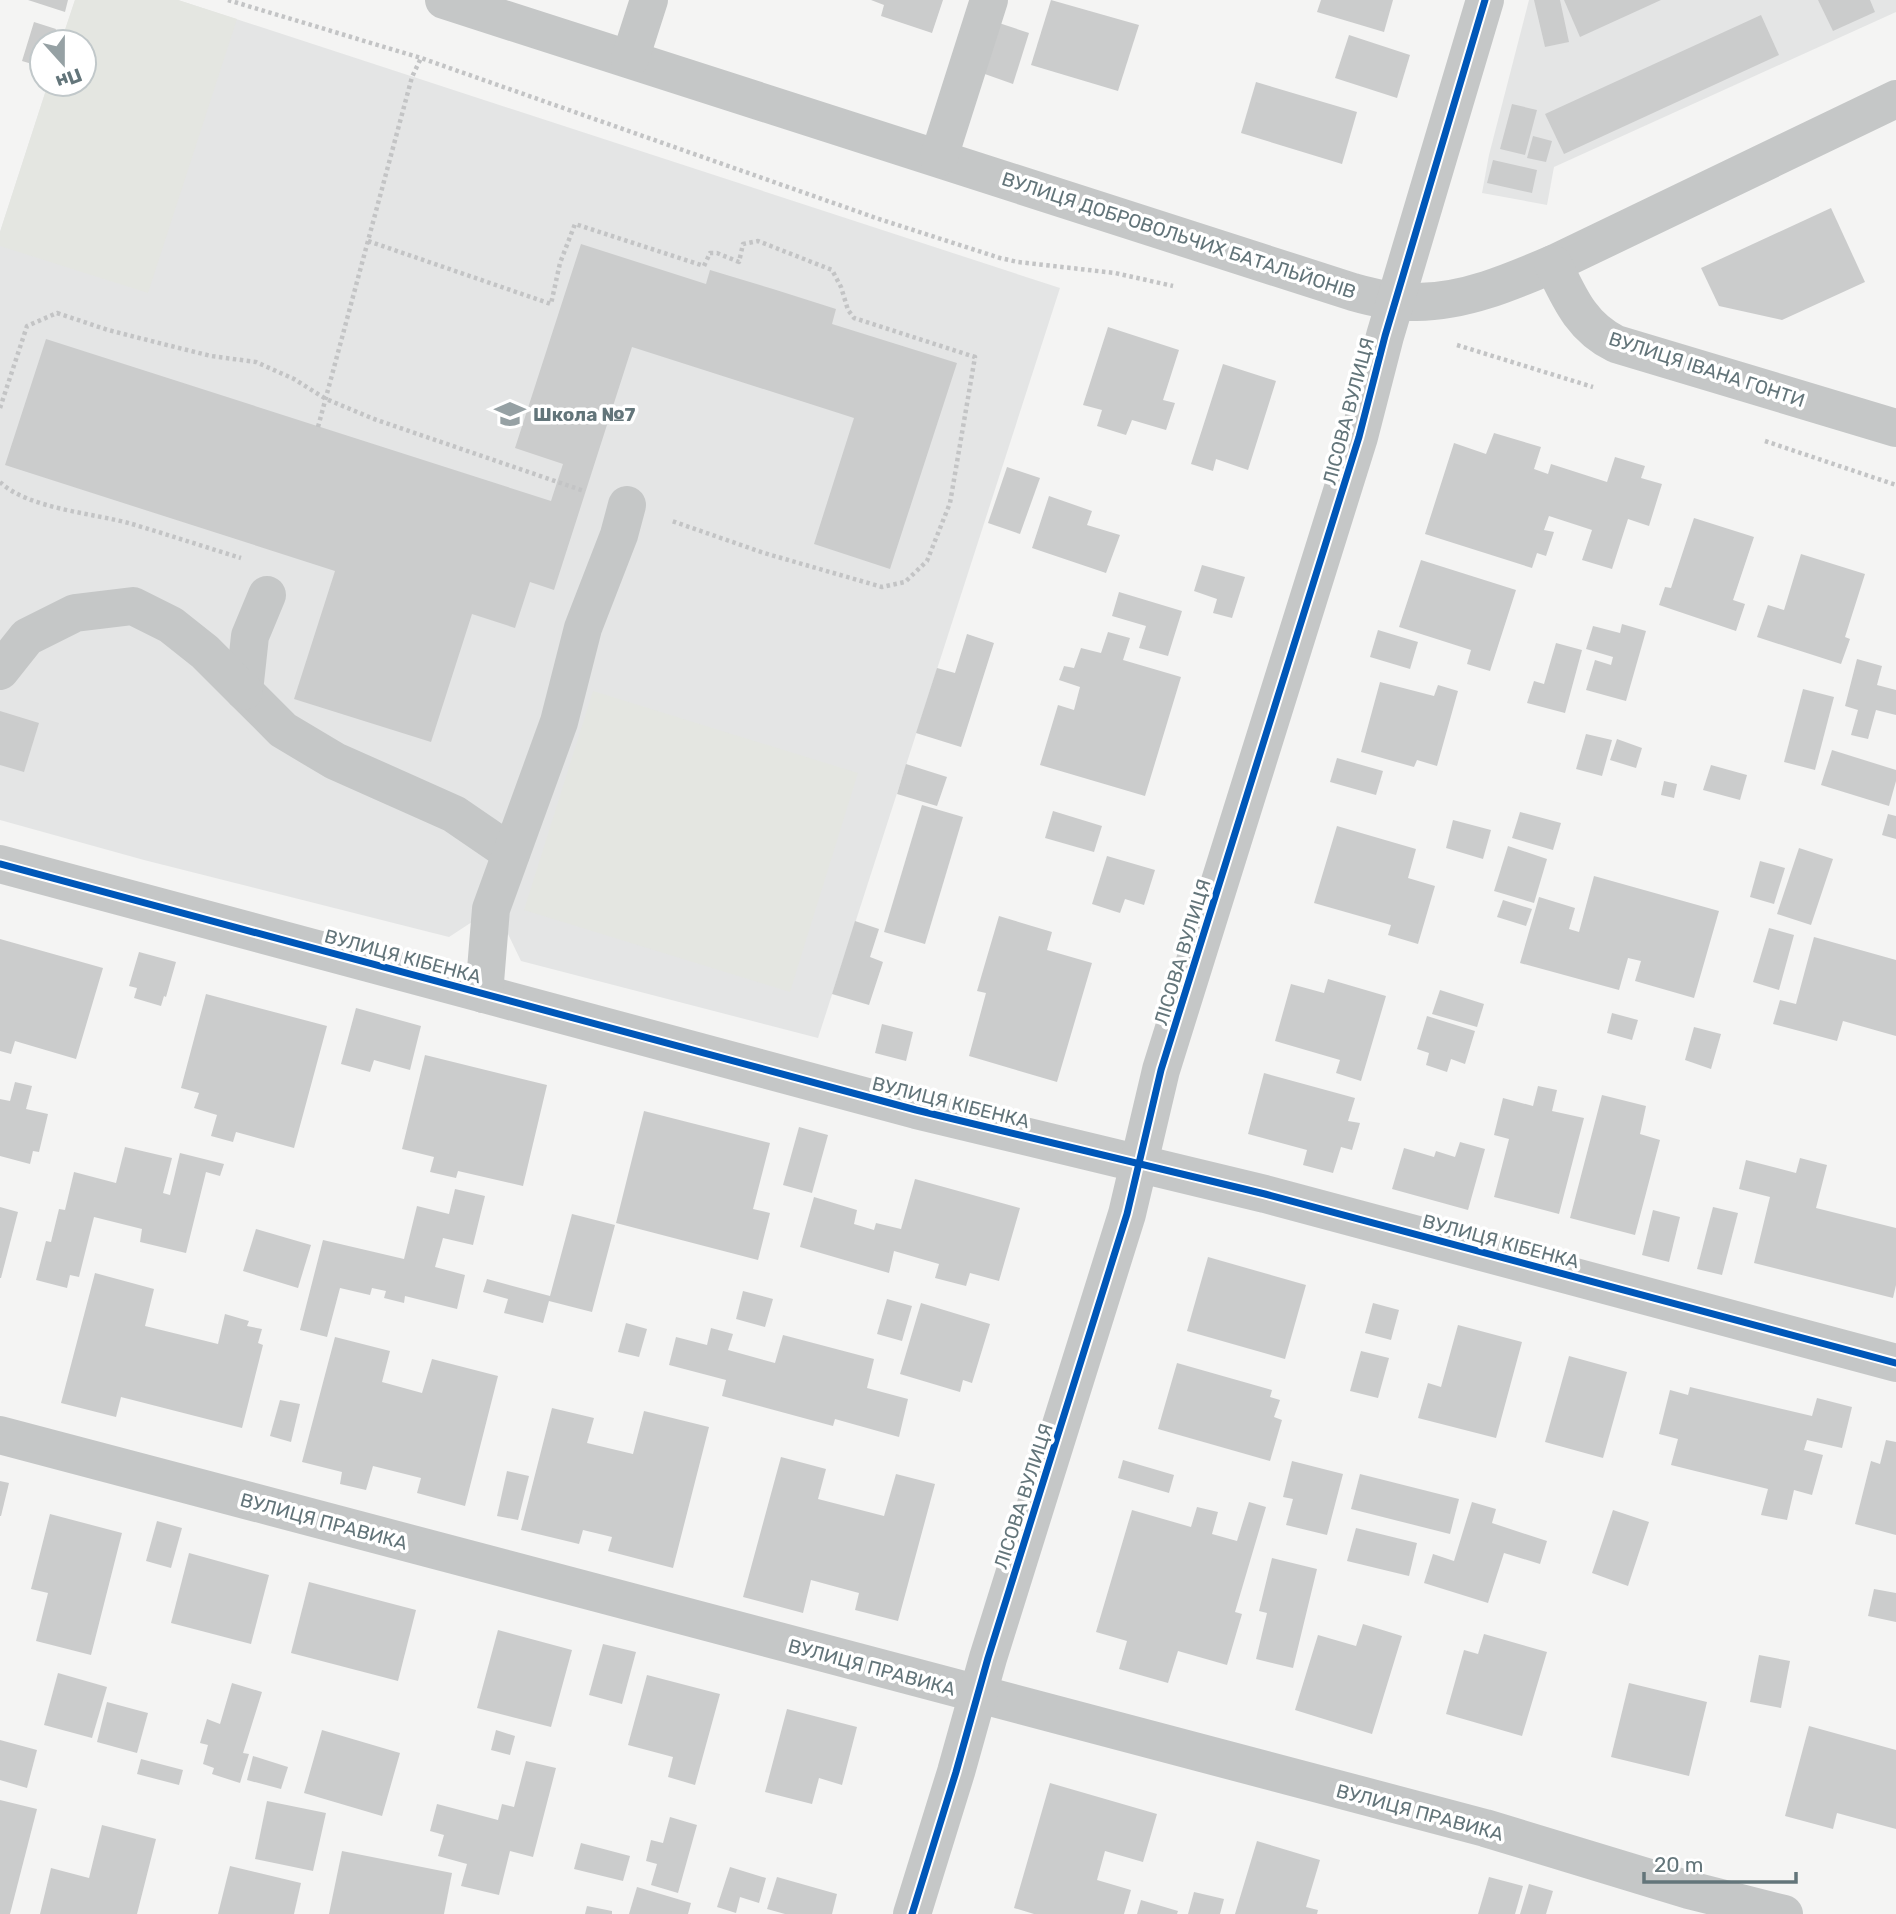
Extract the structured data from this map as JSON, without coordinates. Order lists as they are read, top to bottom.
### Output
{
  "streets": {
    "street": [
      "ВУЛИЦЯ ДОБРОВОЛЬЧИХ БАТАЛЬЙОНІВ",
      "ВУЛИЦЯ ІВАНА ГОНТИ",
      "ЛІСОВА ВУЛИЦЯ",
      "ВУЛИЦЯ КІБЕНКА",
      "ВУЛИЦЯ ПРАВИКА"
    ]
  },
  "crossings": [
    ["ВУЛИЦЯ ДОБРОВОЛЬЧИХ БАТАЛЬЙОНІВ", "ВУЛИЦЯ ІВАНА ГОНТИ"],
    ["ВУЛИЦЯ ДОБРОВОЛЬЧИХ БАТАЛЬЙОНІВ", "ЛІСОВА ВУЛИЦЯ"],
    ["ЛІСОВА ВУЛИЦЯ", "ВУЛИЦЯ КІБЕНКА"],
    ["ЛІСОВА ВУЛИЦЯ", "ВУЛИЦЯ ПРАВИКА"]
  ],
  "places": {
    "school or university": ["Школа №7"]
  },
  "scale_bar": "20 m",
  "north": "bottom"
}
